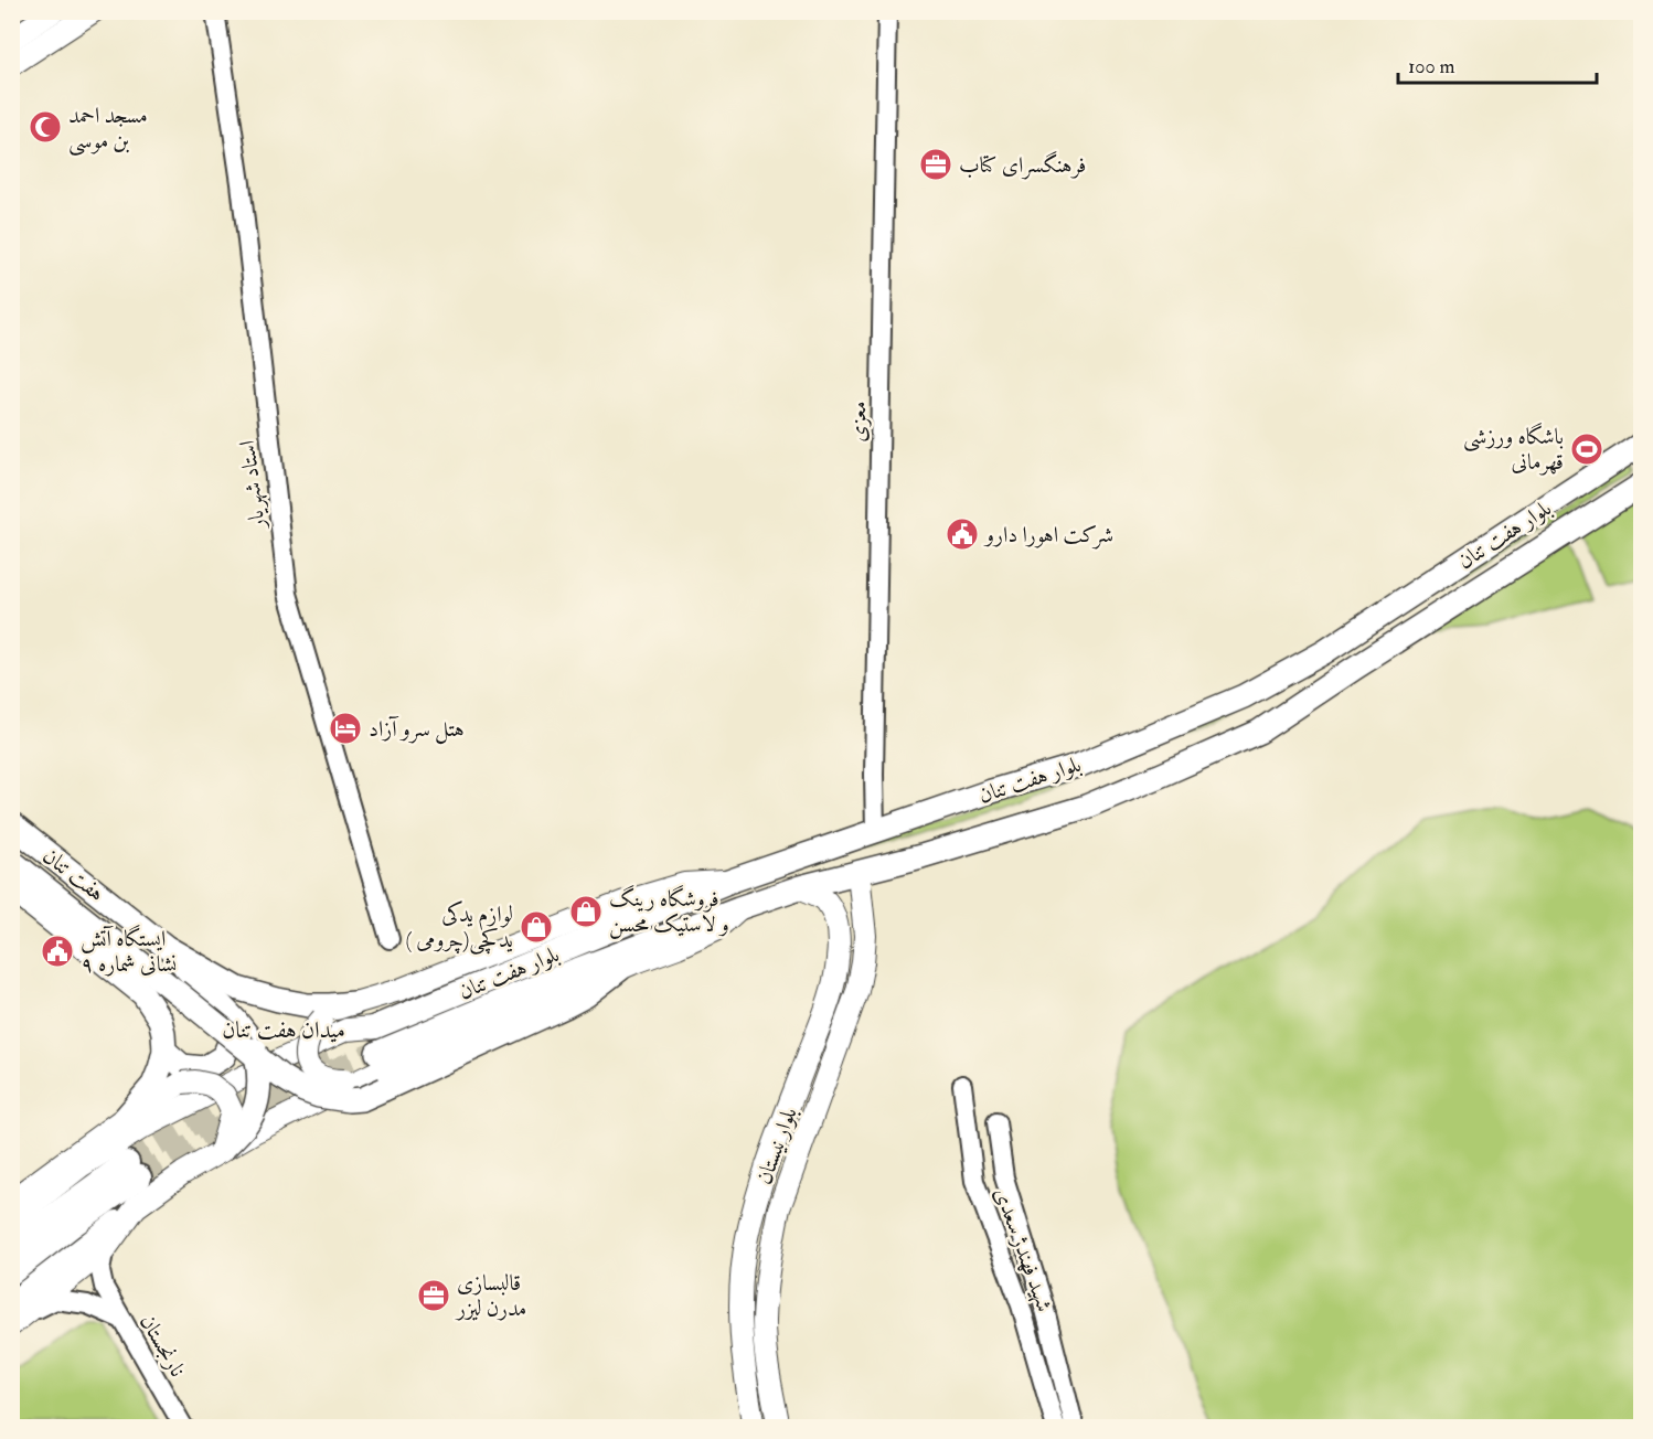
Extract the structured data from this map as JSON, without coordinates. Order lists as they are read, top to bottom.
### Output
{
  "streets": {
    "main road": ["بلوار هفت تنان", "هفت تنان", "بلوار نیستان"],
    "street": [
      "معزی",
      "استاد شهریار",
      "شهید فهندژ سعدی",
      "نارنجستان"
    ]
  },
  "crossings": [
    ["معزی", "بلوار هفت تنان"],
    ["بلوار هفت تنان", "بلوار نیستان"]
  ],
  "districts": ["میدان هفت تنان"],
  "places": {
    "mosque": ["مسجد احمد بن موسی"],
    "office": ["فرهنگسرای کتاب", "قالبسازی مدرن لیزر"],
    "sports": ["باشگاه ورزشی قهرمانی"],
    "public building": ["شرکت اهورا دارو", "ایستگاه آتش نشانی شماره ۹"],
    "hotel": ["هتل سرو آزاد"],
    "shop": ["فروشگاه رینگ و لاستیک محسن", "لوازم یدکی یدکچی(چرومی )"]
  },
  "scale_bar": "100 m"
}
